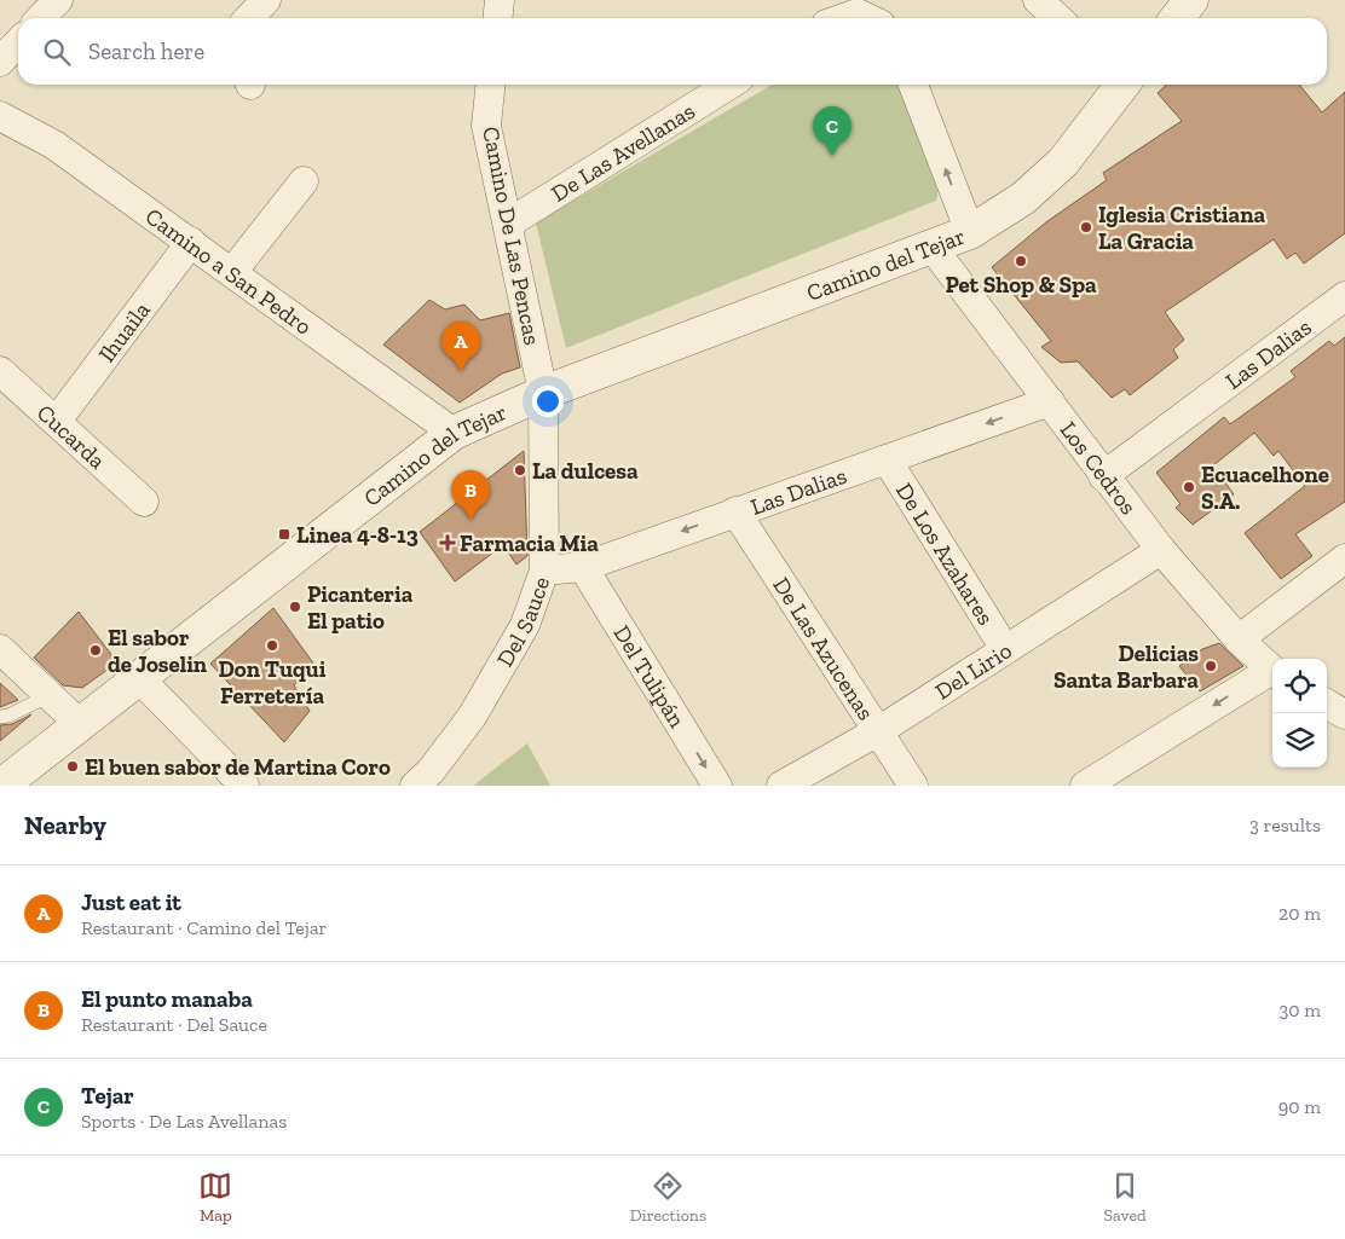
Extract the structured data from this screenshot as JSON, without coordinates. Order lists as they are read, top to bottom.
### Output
{
  "streets": {
    "street": [
      "De Las Avellanas",
      "Camino De Las Pencas",
      "Camino del Tejar",
      "Camino a San Pedro",
      "Ihuaila",
      "Las Dalias",
      "Cucarda",
      "Los Cedros",
      "De Los Azahares",
      "Del Sauce",
      "De Las Azucenas",
      "Del Lirio",
      "Del Tulipán"
    ]
  },
  "crossings": [
    ["De Las Avellanas", "Camino De Las Pencas"],
    ["Camino De Las Pencas", "Camino del Tejar"],
    ["Camino De Las Pencas", "Del Sauce"],
    ["Camino del Tejar", "Camino a San Pedro"],
    ["Camino del Tejar", "Los Cedros"],
    ["Camino del Tejar", "Del Sauce"],
    ["Camino a San Pedro", "Ihuaila"],
    ["Ihuaila", "Cucarda"],
    ["Las Dalias", "Los Cedros"],
    ["Las Dalias", "De Los Azahares"],
    ["Las Dalias", "Del Sauce"],
    ["Las Dalias", "De Las Azucenas"],
    ["Las Dalias", "Del Tulipán"],
    ["Los Cedros", "Del Lirio"],
    ["De Los Azahares", "Del Lirio"],
    ["De Las Azucenas", "Del Lirio"]
  ],
  "one_way": ["Las Dalias", "Del Tulipán"],
  "places": {
    "other": [
      "Iglesia Cristiana La Gracia",
      "Pet Shop & Spa",
      "La dulcesa",
      "Ecuacelhone S.A.",
      "Picanteria El patio",
      "Don Tuqui Ferretería",
      "El sabor de Joselin",
      "Delicias Santa Barbara",
      "El buen sabor de Martina Coro"
    ],
    "transit": ["Linea 4-8-13"],
    "health": ["Farmacia Mia"]
  },
  "page": {
    "search": "Search here",
    "pins": ["C", "A", "B"],
    "heading": ["Nearby", "3 results"],
    "list": [
      {
        "mark": "A",
        "name": "Just eat it",
        "note": "Restaurant · Camino del Tejar",
        "value": "20 m"
      },
      {
        "mark": "B",
        "name": "El punto manaba",
        "note": "Restaurant · Del Sauce",
        "value": "30 m"
      },
      {
        "mark": "C",
        "name": "Tejar",
        "note": "Sports · De Las Avellanas",
        "value": "90 m"
      }
    ],
    "nav": ["Map", "Directions", "Saved"]
  }
}
